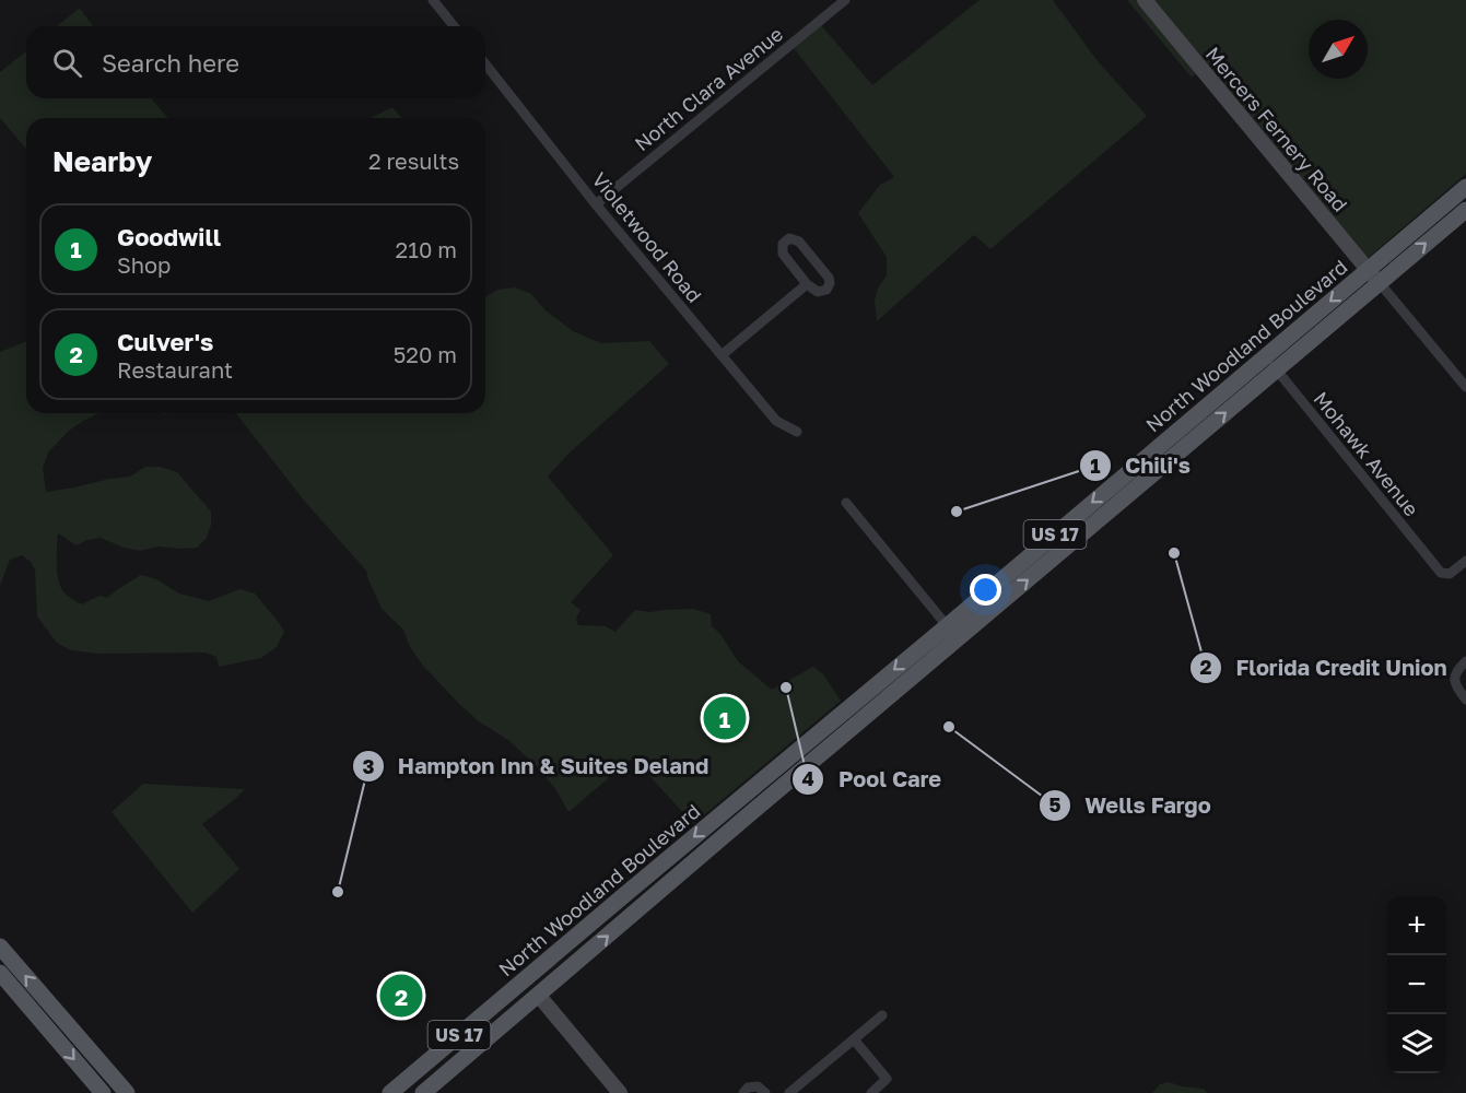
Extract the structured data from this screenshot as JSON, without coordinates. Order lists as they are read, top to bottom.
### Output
{
  "streets": {
    "main road": ["North Woodland Boulevard", "US 17"],
    "street": [
      "North Clara Avenue",
      "Mercers Fernery Road",
      "Violetwood Road",
      "Mohawk Avenue"
    ]
  },
  "crossings": [
    ["North Clara Avenue", "Violetwood Road"],
    ["Mercers Fernery Road", "North Woodland Boulevard"],
    ["North Woodland Boulevard", "Mohawk Avenue"]
  ],
  "places": [
    "Chili's",
    "Florida Credit Union",
    "Pool Care",
    "Wells Fargo",
    "Hampton Inn & Suites Deland"
  ],
  "north": "top right",
  "page": {
    "search": "Search here",
    "heading": ["Nearby", "2 results"],
    "list": [
      {
        "mark": "1",
        "name": "Goodwill",
        "note": "Shop",
        "value": "210 m"
      },
      {
        "mark": "2",
        "name": "Culver's",
        "note": "Restaurant",
        "value": "520 m"
      }
    ],
    "pins": ["1", "2"],
    "map_buttons": ["+", "−"]
  }
}
